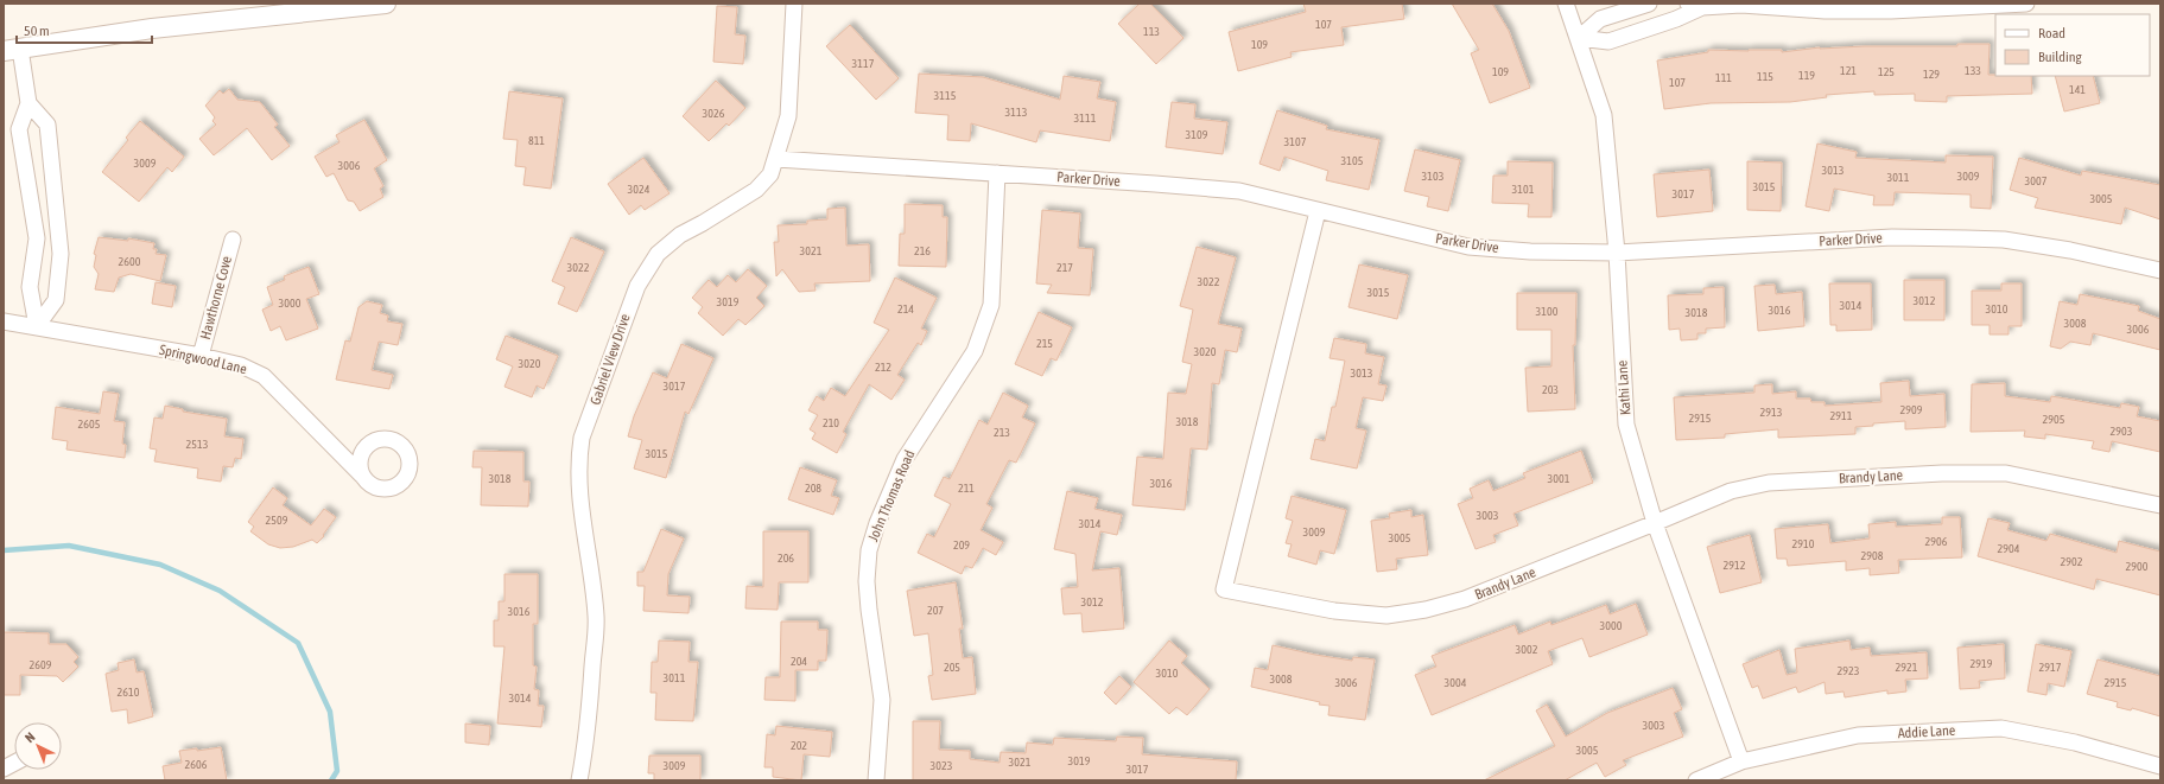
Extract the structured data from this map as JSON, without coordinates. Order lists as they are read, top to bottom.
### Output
{
  "streets": {
    "street": [
      "Parker Drive",
      "Hawthorne Cove",
      "Springwood Lane",
      "Gabriel View Drive",
      "Kathi Lane",
      "Brandy Lane",
      "John Thomas Road",
      "Addie Lane"
    ]
  },
  "crossings": [
    ["Parker Drive", "Gabriel View Drive"],
    ["Parker Drive", "Kathi Lane"],
    ["Parker Drive", "Brandy Lane"],
    ["Parker Drive", "John Thomas Road"],
    ["Hawthorne Cove", "Springwood Lane"],
    ["Kathi Lane", "Brandy Lane"],
    ["Kathi Lane", "Addie Lane"]
  ],
  "house_numbers": [
    "107",
    "113",
    "109",
    "3117",
    "121",
    "133",
    "109",
    "125",
    "129",
    "119",
    "115",
    "111",
    "107",
    "141",
    "3115",
    "3113",
    "3026",
    "3111",
    "3109",
    "811",
    "3107",
    "3105",
    "3009",
    "3006",
    "3013",
    "3103",
    "3009",
    "3011",
    "3007",
    "3015",
    "3024",
    "3101",
    "3017",
    "3005",
    "3021",
    "216",
    "2600",
    "3022",
    "217",
    "3022",
    "3015",
    "3012",
    "3019",
    "3000",
    "3014",
    "214",
    "3010",
    "3016",
    "3100",
    "3018",
    "3008",
    "3006",
    "215",
    "3020",
    "3020",
    "212",
    "3013",
    "3017",
    "203",
    "2909",
    "2913",
    "2911",
    "2915",
    "2905",
    "3018",
    "210",
    "2605",
    "2903",
    "213",
    "2513",
    "3015",
    "3018",
    "3001",
    "3016",
    "208",
    "211",
    "3003",
    "2509",
    "3014",
    "3009",
    "3005",
    "2906",
    "2910",
    "209",
    "2904",
    "2908",
    "206",
    "2902",
    "2912",
    "2900",
    "3012",
    "207",
    "3016",
    "3000",
    "3002",
    "204",
    "2919",
    "2609",
    "205",
    "2921",
    "2917",
    "2923",
    "3010",
    "3011",
    "3008",
    "3006",
    "3004",
    "2915",
    "2610",
    "3014",
    "3003",
    "202",
    "3005",
    "3019",
    "3021",
    "2606",
    "3009",
    "3023",
    "3017"
  ],
  "legend": ["Road", "Building"],
  "scale_bar": "50 m",
  "north": "top left"
}
